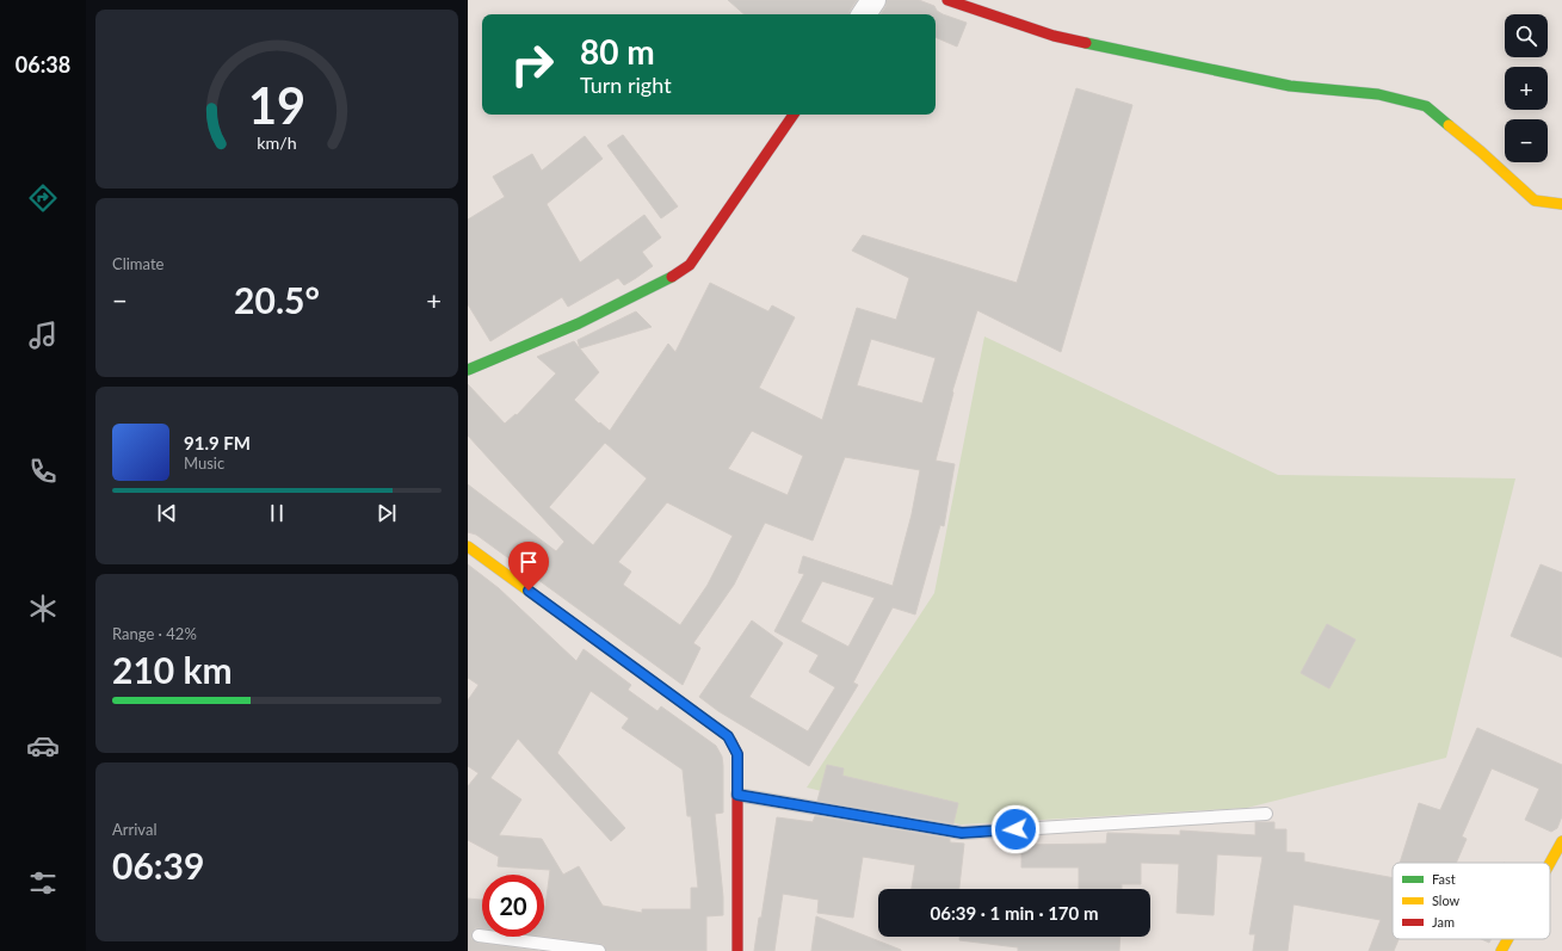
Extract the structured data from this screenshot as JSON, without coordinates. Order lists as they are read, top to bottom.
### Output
{
  "legend": ["Fast", "Slow", "Jam"],
  "page": {
    "tabs": "06:38",
    "map_buttons": ["+", "−"],
    "turn": ["80 m", "Turn right"],
    "tile": [
      "Climate",
      ["Range · 42%", "210 km"],
      ["Arrival", "06:39"]
    ],
    "heat": ["−", "20.5°", "+"],
    "song": ["91.9 FM", "Music"],
    "limit": "20",
    "trip": "06:39 · 1 min · 170 m",
    "gauge": ["19", "km/h"]
  }
}
